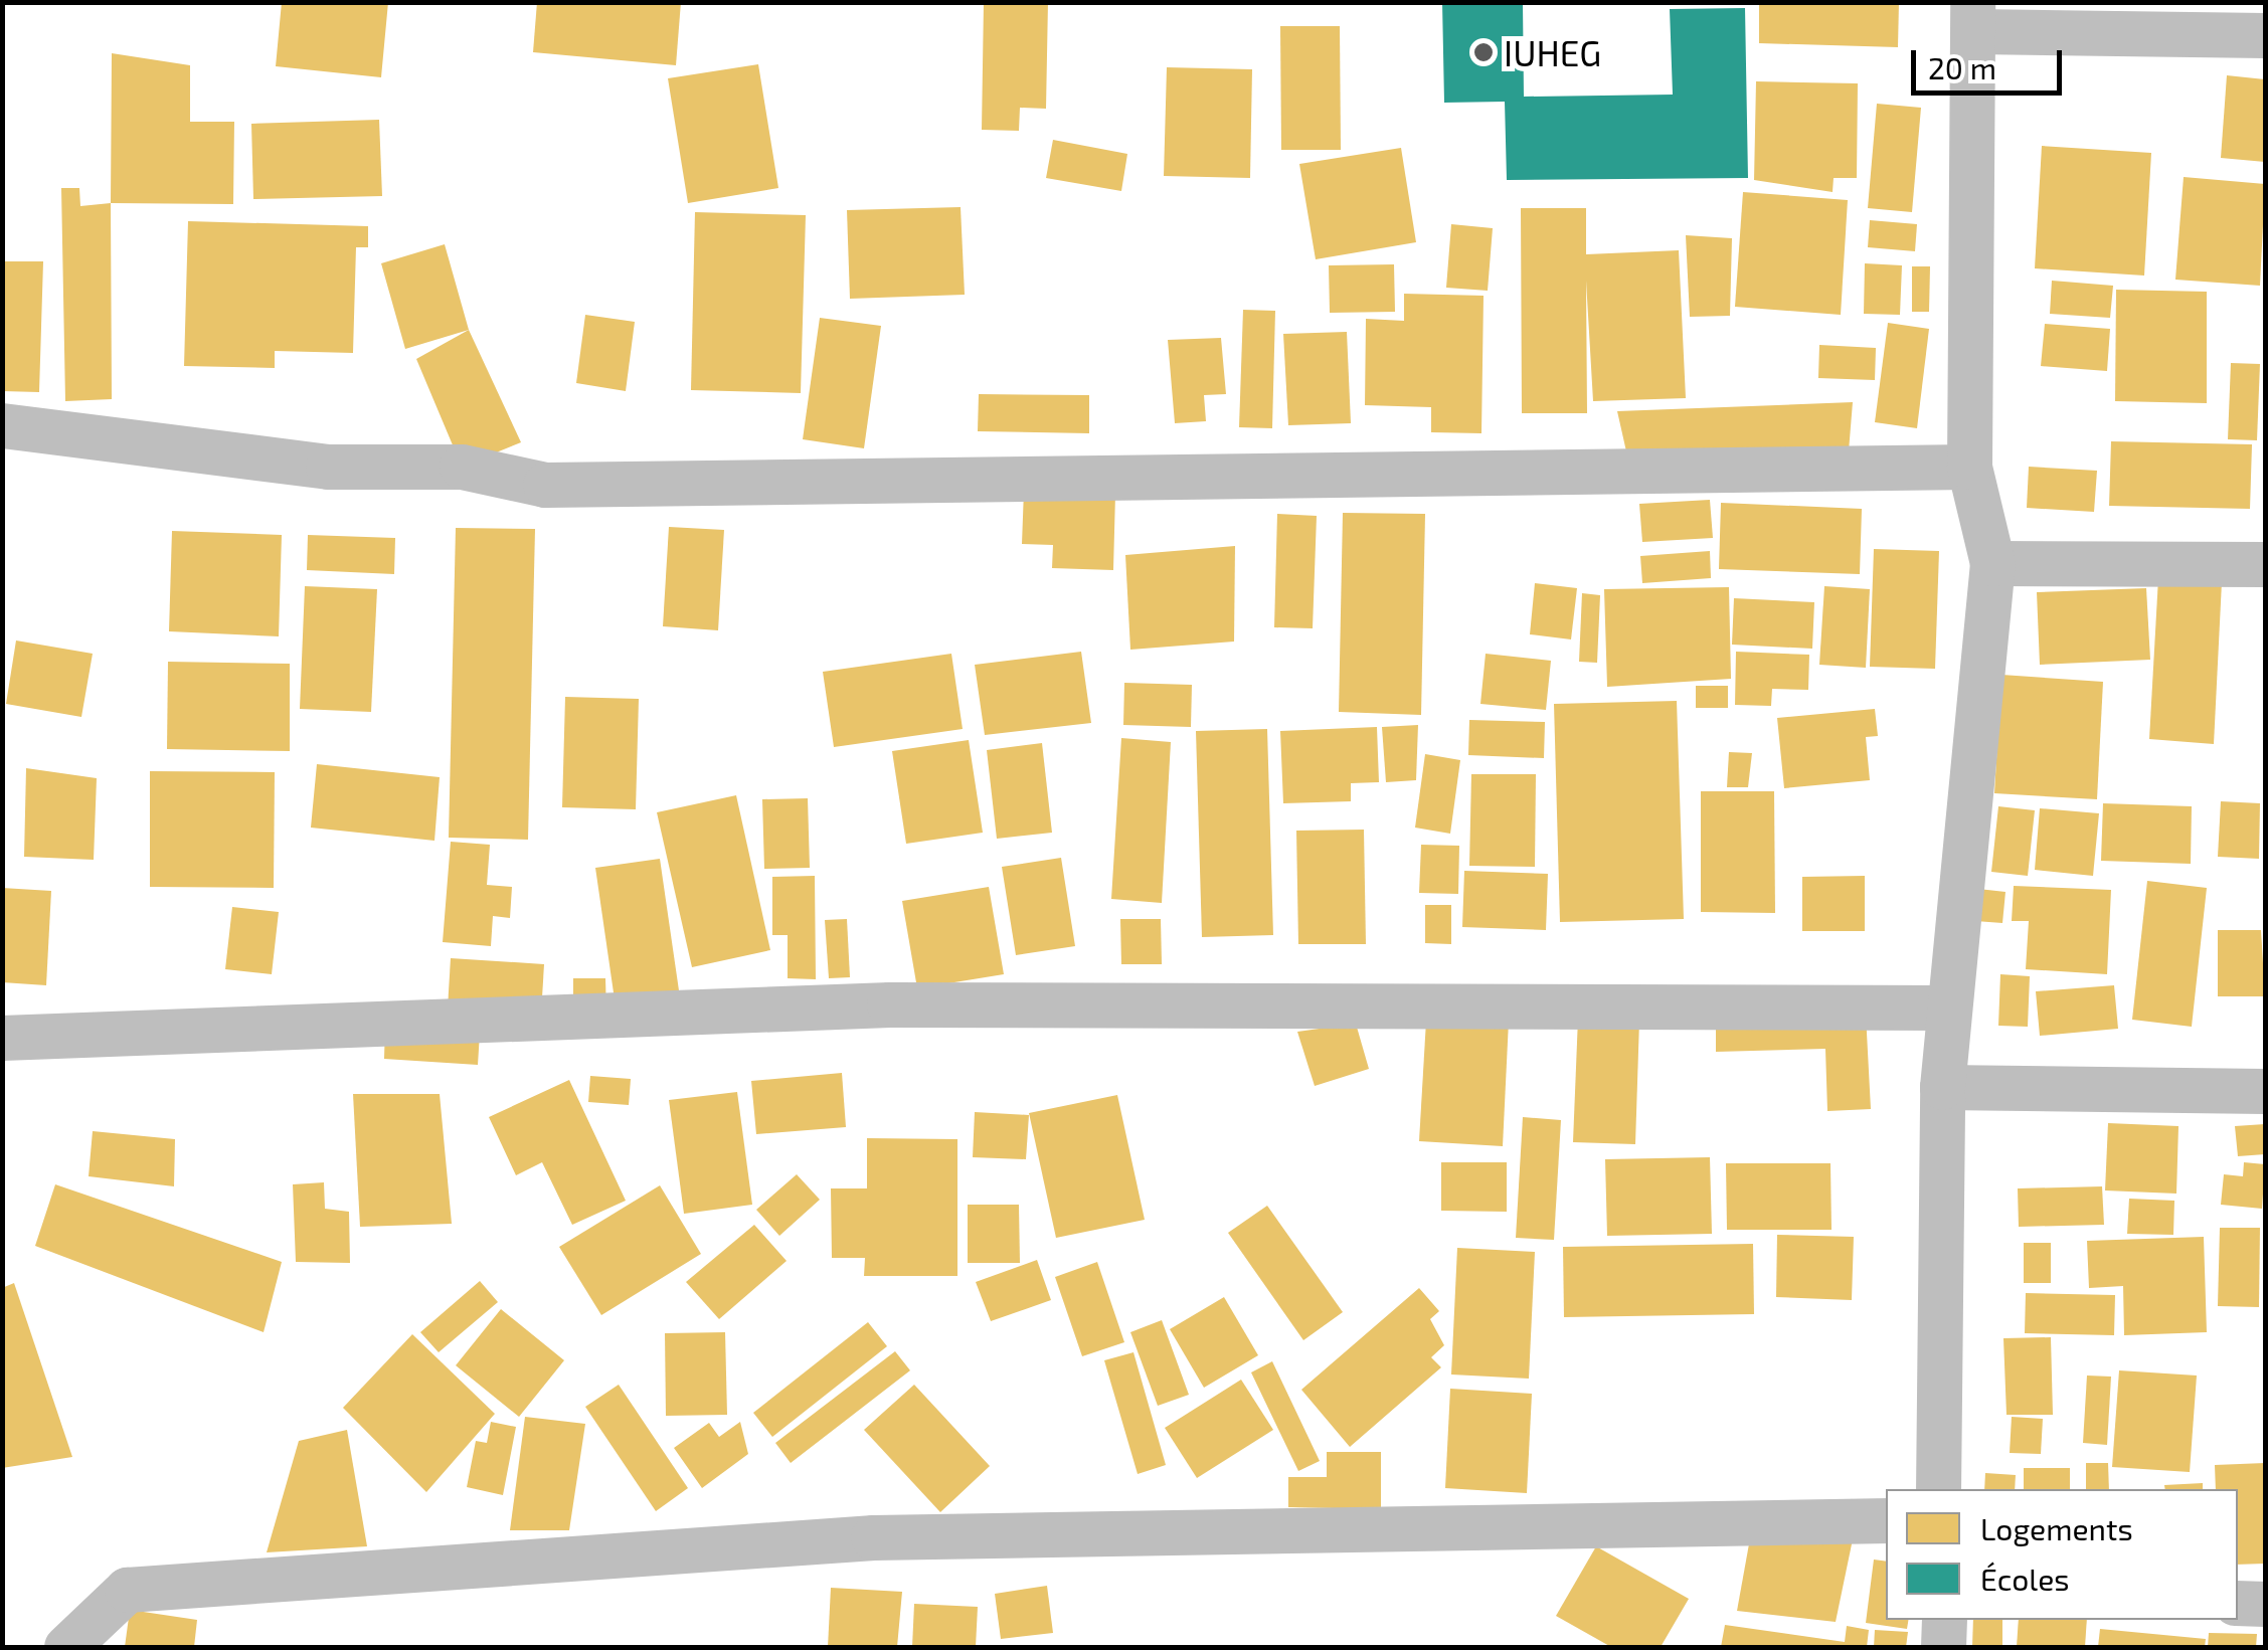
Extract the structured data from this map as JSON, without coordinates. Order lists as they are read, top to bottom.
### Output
{
  "places": ["IUHEG"],
  "legend": ["Logements", "Écoles"],
  "scale_bar": "20 m"
}
